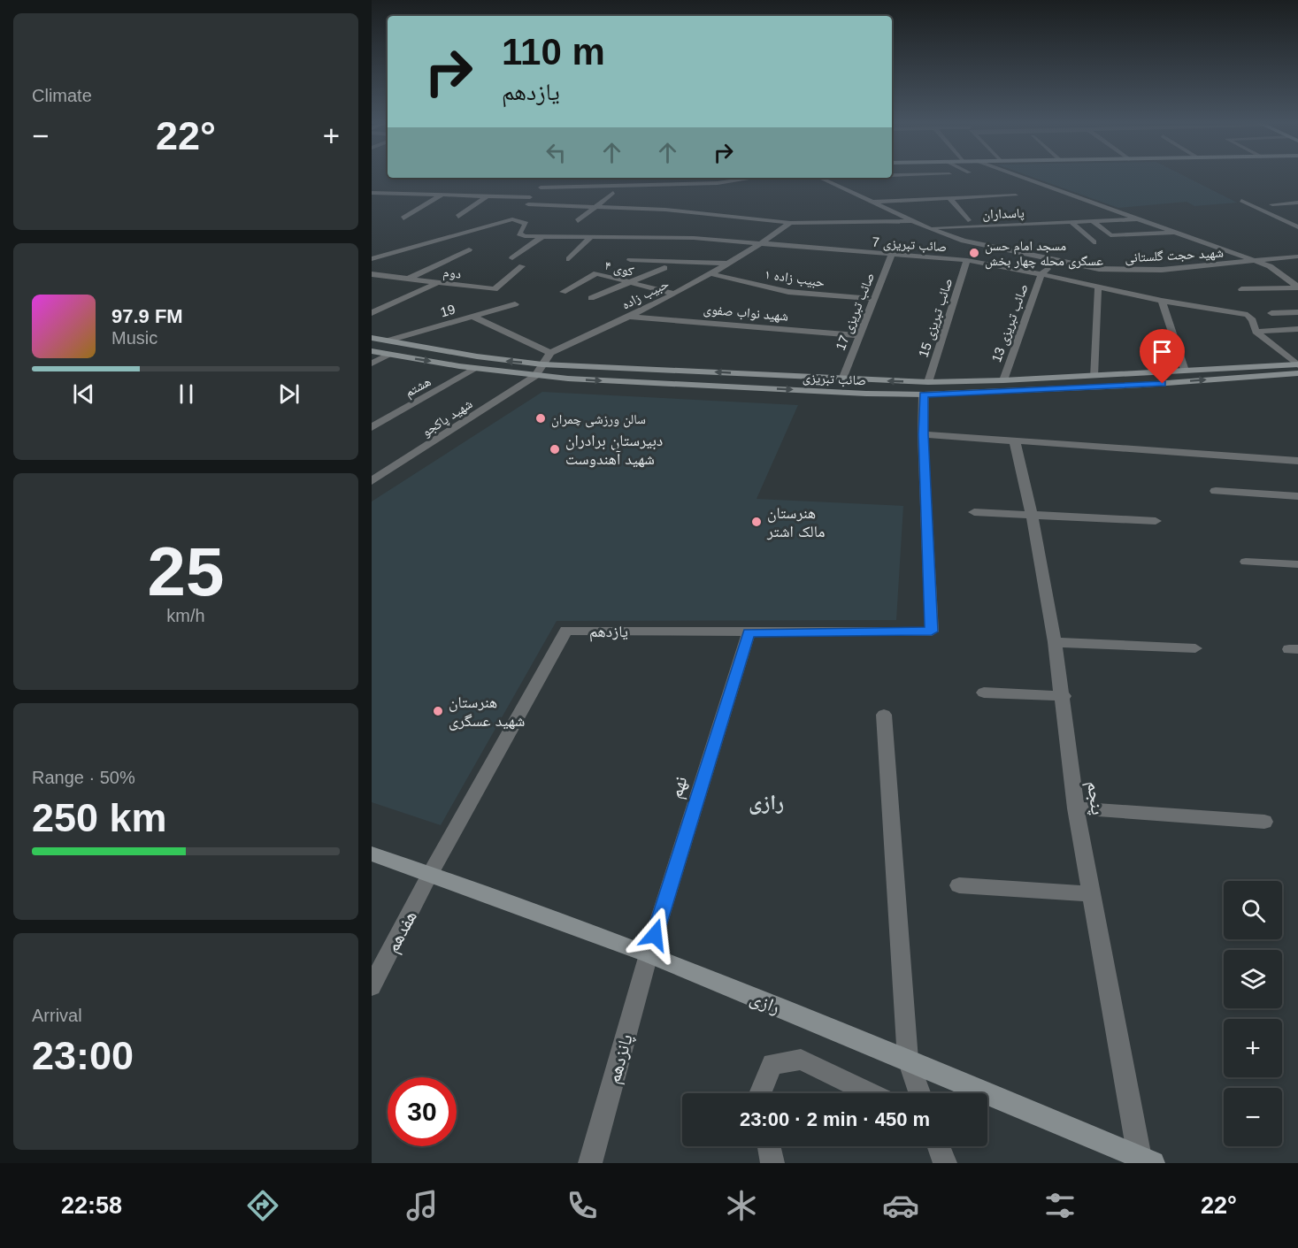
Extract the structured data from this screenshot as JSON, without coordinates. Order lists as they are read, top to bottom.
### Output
{
  "streets": {
    "street": [
      "پاسداران",
      "صائب تبریزی 7",
      "شهید حجت گلستانی",
      "کوی ۴",
      "دوم",
      "حبیب زاده ۱",
      "حبیب زاده",
      "19",
      "صائب تبریزی 17",
      "شهید نواب صفوی",
      "صائب تبریزی 15",
      "صائب تبریزی 13",
      "صائب تبریزی",
      "هشتم",
      "شهید پاکجو",
      "یازدهم",
      "نهم",
      "پنجم",
      "هفدهم",
      "رازی",
      "پانزدهم"
    ]
  },
  "crossings": [
    ["پاسداران", "شهید حجت گلستانی"],
    ["صائب تبریزی 7", "حبیب زاده"],
    ["صائب تبریزی 7", "صائب تبریزی 17"],
    ["صائب تبریزی 7", "صائب تبریزی 15"],
    ["صائب تبریزی 7", "صائب تبریزی 13"],
    ["صائب تبریزی 7", "صائب تبریزی"],
    ["کوی ۴", "حبیب زاده"],
    ["حبیب زاده ۱", "حبیب زاده"],
    ["حبیب زاده ۱", "صائب تبریزی 17"],
    ["حبیب زاده", "شهید نواب صفوی"],
    ["19", "صائب تبریزی"],
    ["صائب تبریزی 17", "شهید نواب صفوی"],
    ["صائب تبریزی 17", "صائب تبریزی"],
    ["صائب تبریزی 15", "صائب تبریزی"],
    ["صائب تبریزی 13", "صائب تبریزی"],
    ["صائب تبریزی", "هشتم"],
    ["صائب تبریزی", "شهید پاکجو"],
    ["یازدهم", "نهم"],
    ["یازدهم", "هفدهم"],
    ["یازدهم", "رازی"],
    ["نهم", "رازی"],
    ["نهم", "پانزدهم"],
    ["پنجم", "رازی"],
    ["هفدهم", "رازی"],
    ["رازی", "پانزدهم"]
  ],
  "districts": ["رازی"],
  "places": [
    "مسجد امام حسن عسگری محله چهار بخش",
    "سالن ورزشی چمران",
    "دبیرستان برادران شهید آهندوست",
    "هنرستان مالک اشتر",
    "هنرستان شهید عسگری"
  ],
  "page": {
    "tile": [
      "Climate",
      ["25", "km/h"],
      ["Range · 50%", "250 km"],
      ["Arrival", "23:00"]
    ],
    "turn": ["110 m", "یازدهم"],
    "heat": ["−", "22°", "+"],
    "song": ["97.9 FM", "Music"],
    "map_buttons": ["+", "−"],
    "limit": "30",
    "trip": "23:00 · 2 min · 450 m",
    "tabs": ["22:58", "22°"]
  }
}
